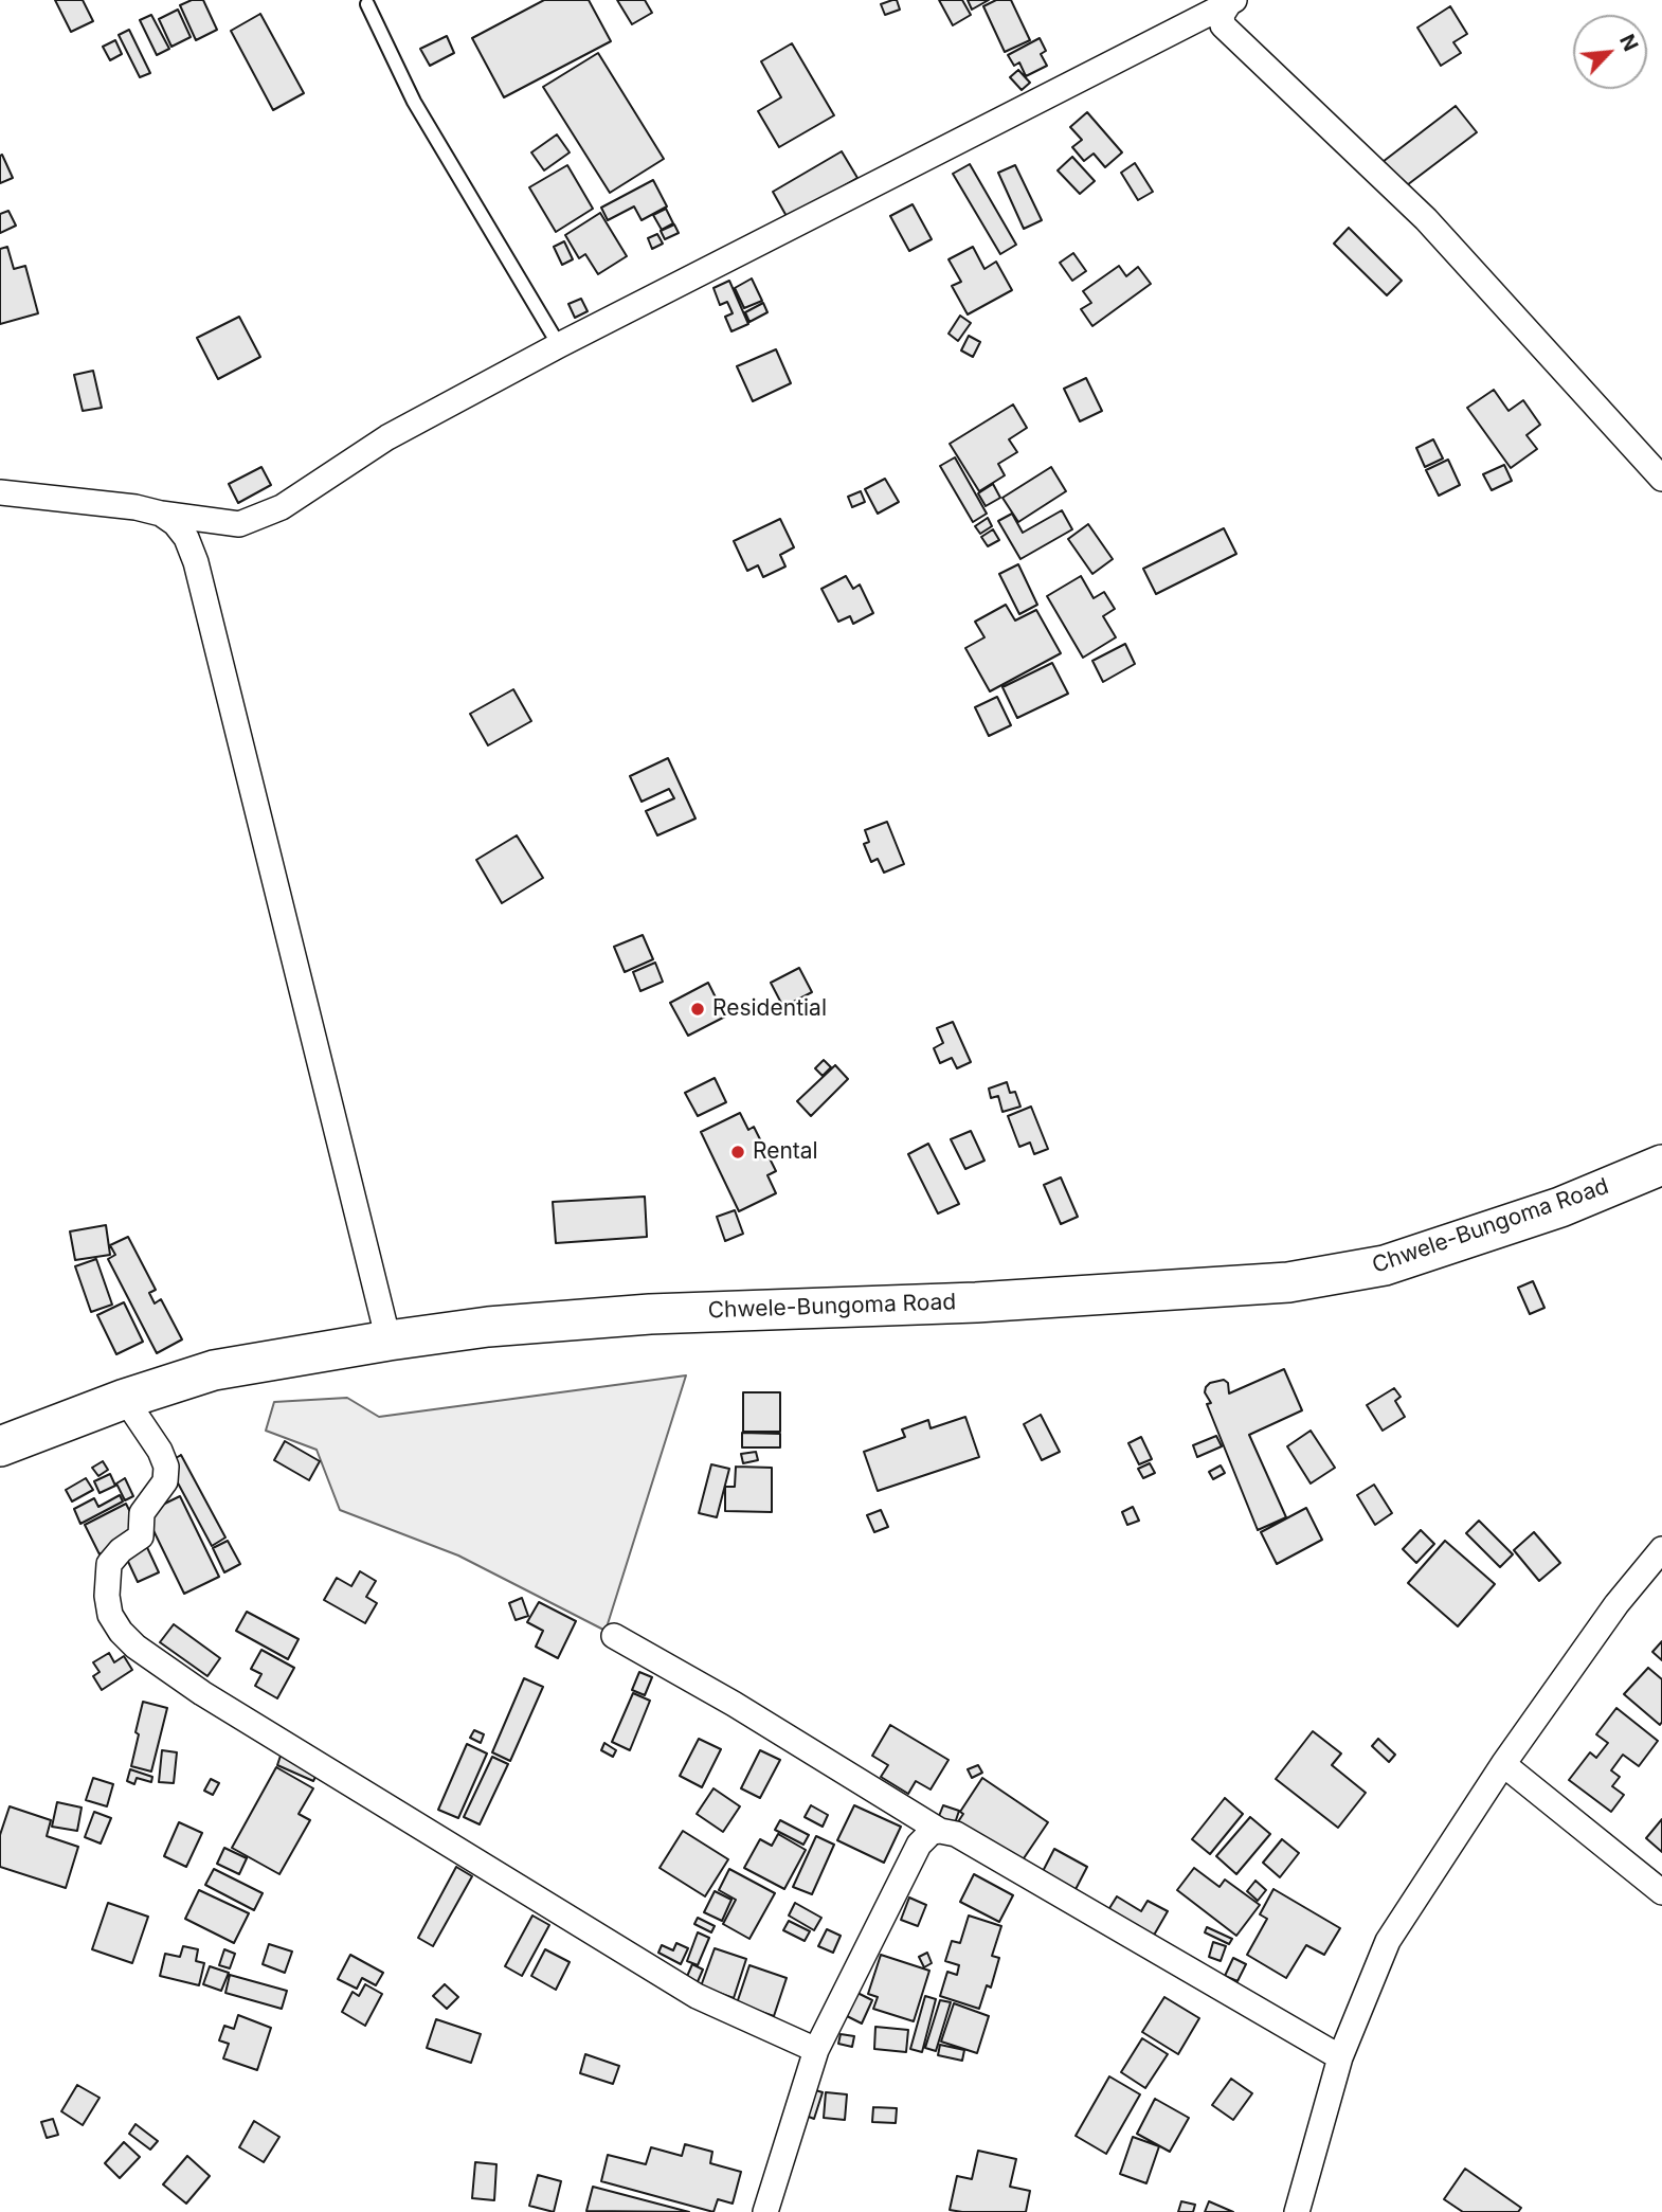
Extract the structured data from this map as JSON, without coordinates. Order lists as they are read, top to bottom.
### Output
{
  "streets": {
    "main road": ["Chwele-Bungoma Road"]
  },
  "places": ["Residential", "Rental"],
  "north": "top right"
}
